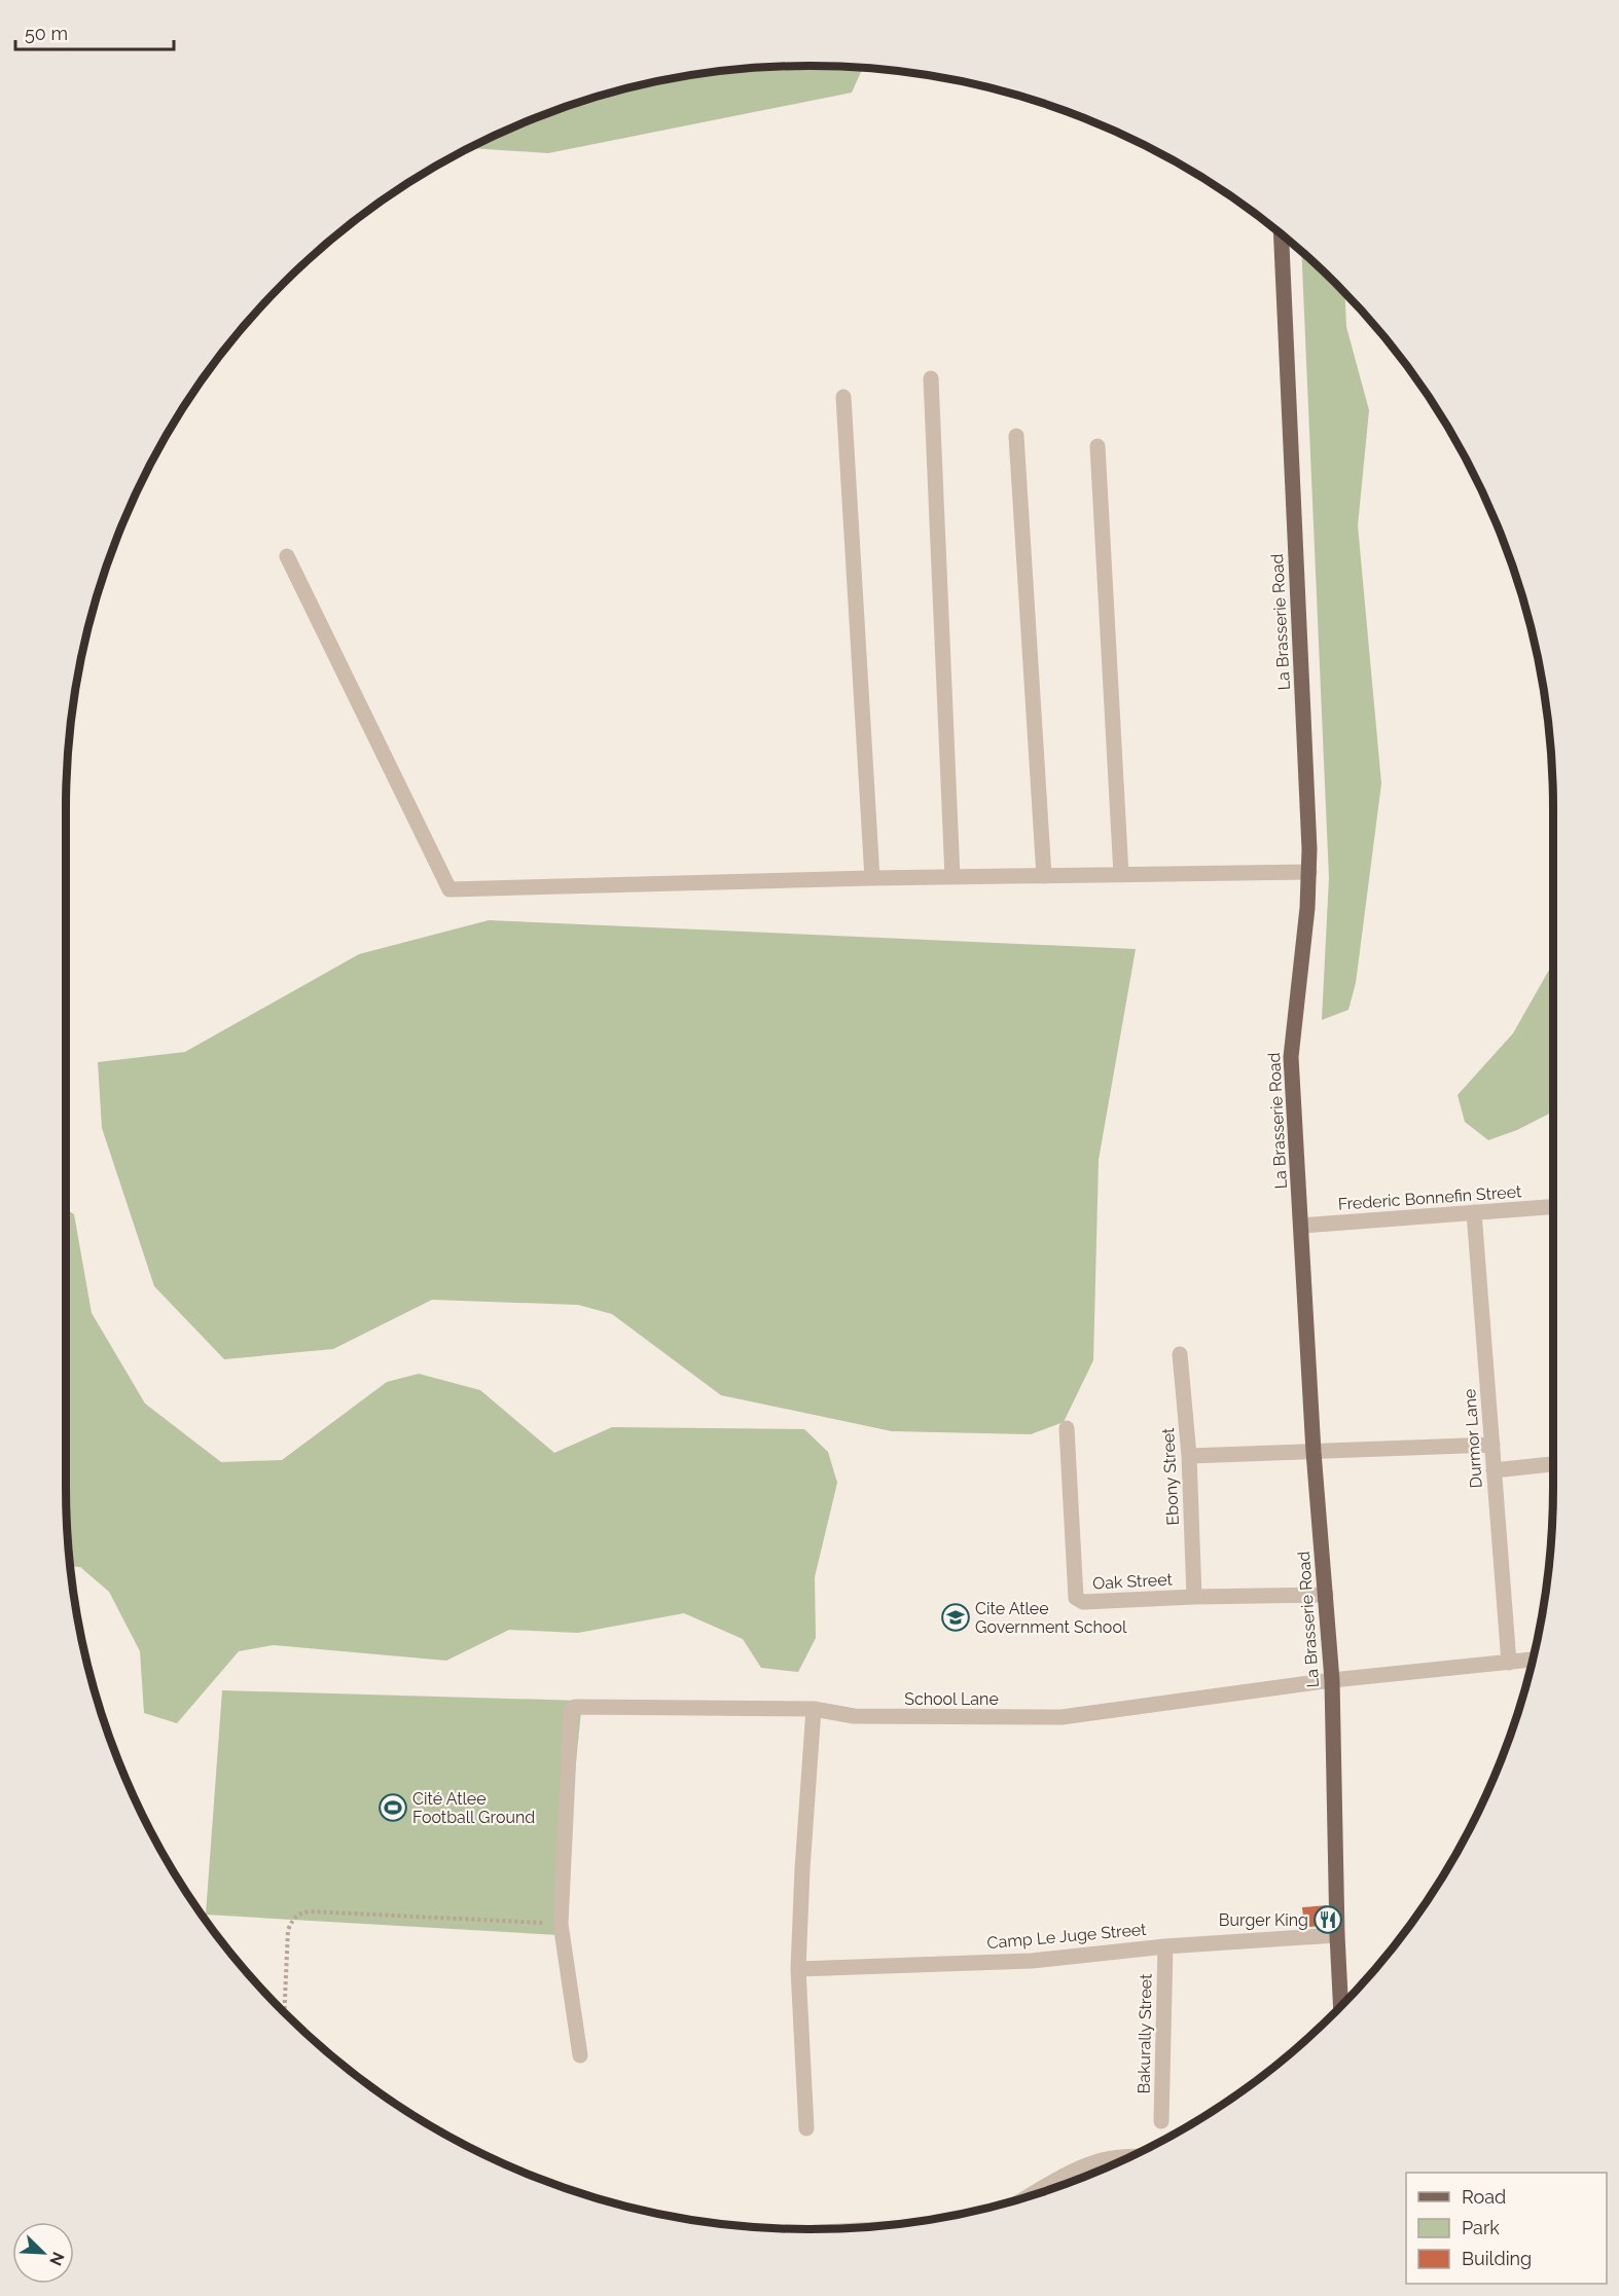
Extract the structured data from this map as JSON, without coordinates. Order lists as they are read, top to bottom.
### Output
{
  "streets": {
    "main road": ["La Brasserie Road"],
    "street": [
      "Frederic Bonnefin Street",
      "Durmor Lane",
      "Ebony Street",
      "Oak Street",
      "School Lane",
      "Camp Le Juge Street",
      "Bakurally Street"
    ]
  },
  "crossings": [
    ["La Brasserie Road", "Frederic Bonnefin Street"],
    ["La Brasserie Road", "Oak Street"],
    ["La Brasserie Road", "School Lane"],
    ["La Brasserie Road", "Camp Le Juge Street"],
    ["Frederic Bonnefin Street", "Durmor Lane"],
    ["Durmor Lane", "School Lane"],
    ["Ebony Street", "Oak Street"],
    ["Camp Le Juge Street", "Bakurally Street"]
  ],
  "places": {
    "school or university": ["Cite Atlee Government School"],
    "sports": ["Cité Atlee Football Ground"],
    "restaurant": ["Burger King"]
  },
  "legend": ["Road", "Park", "Building"],
  "scale_bar": "50 m",
  "north": "bottom right"
}
